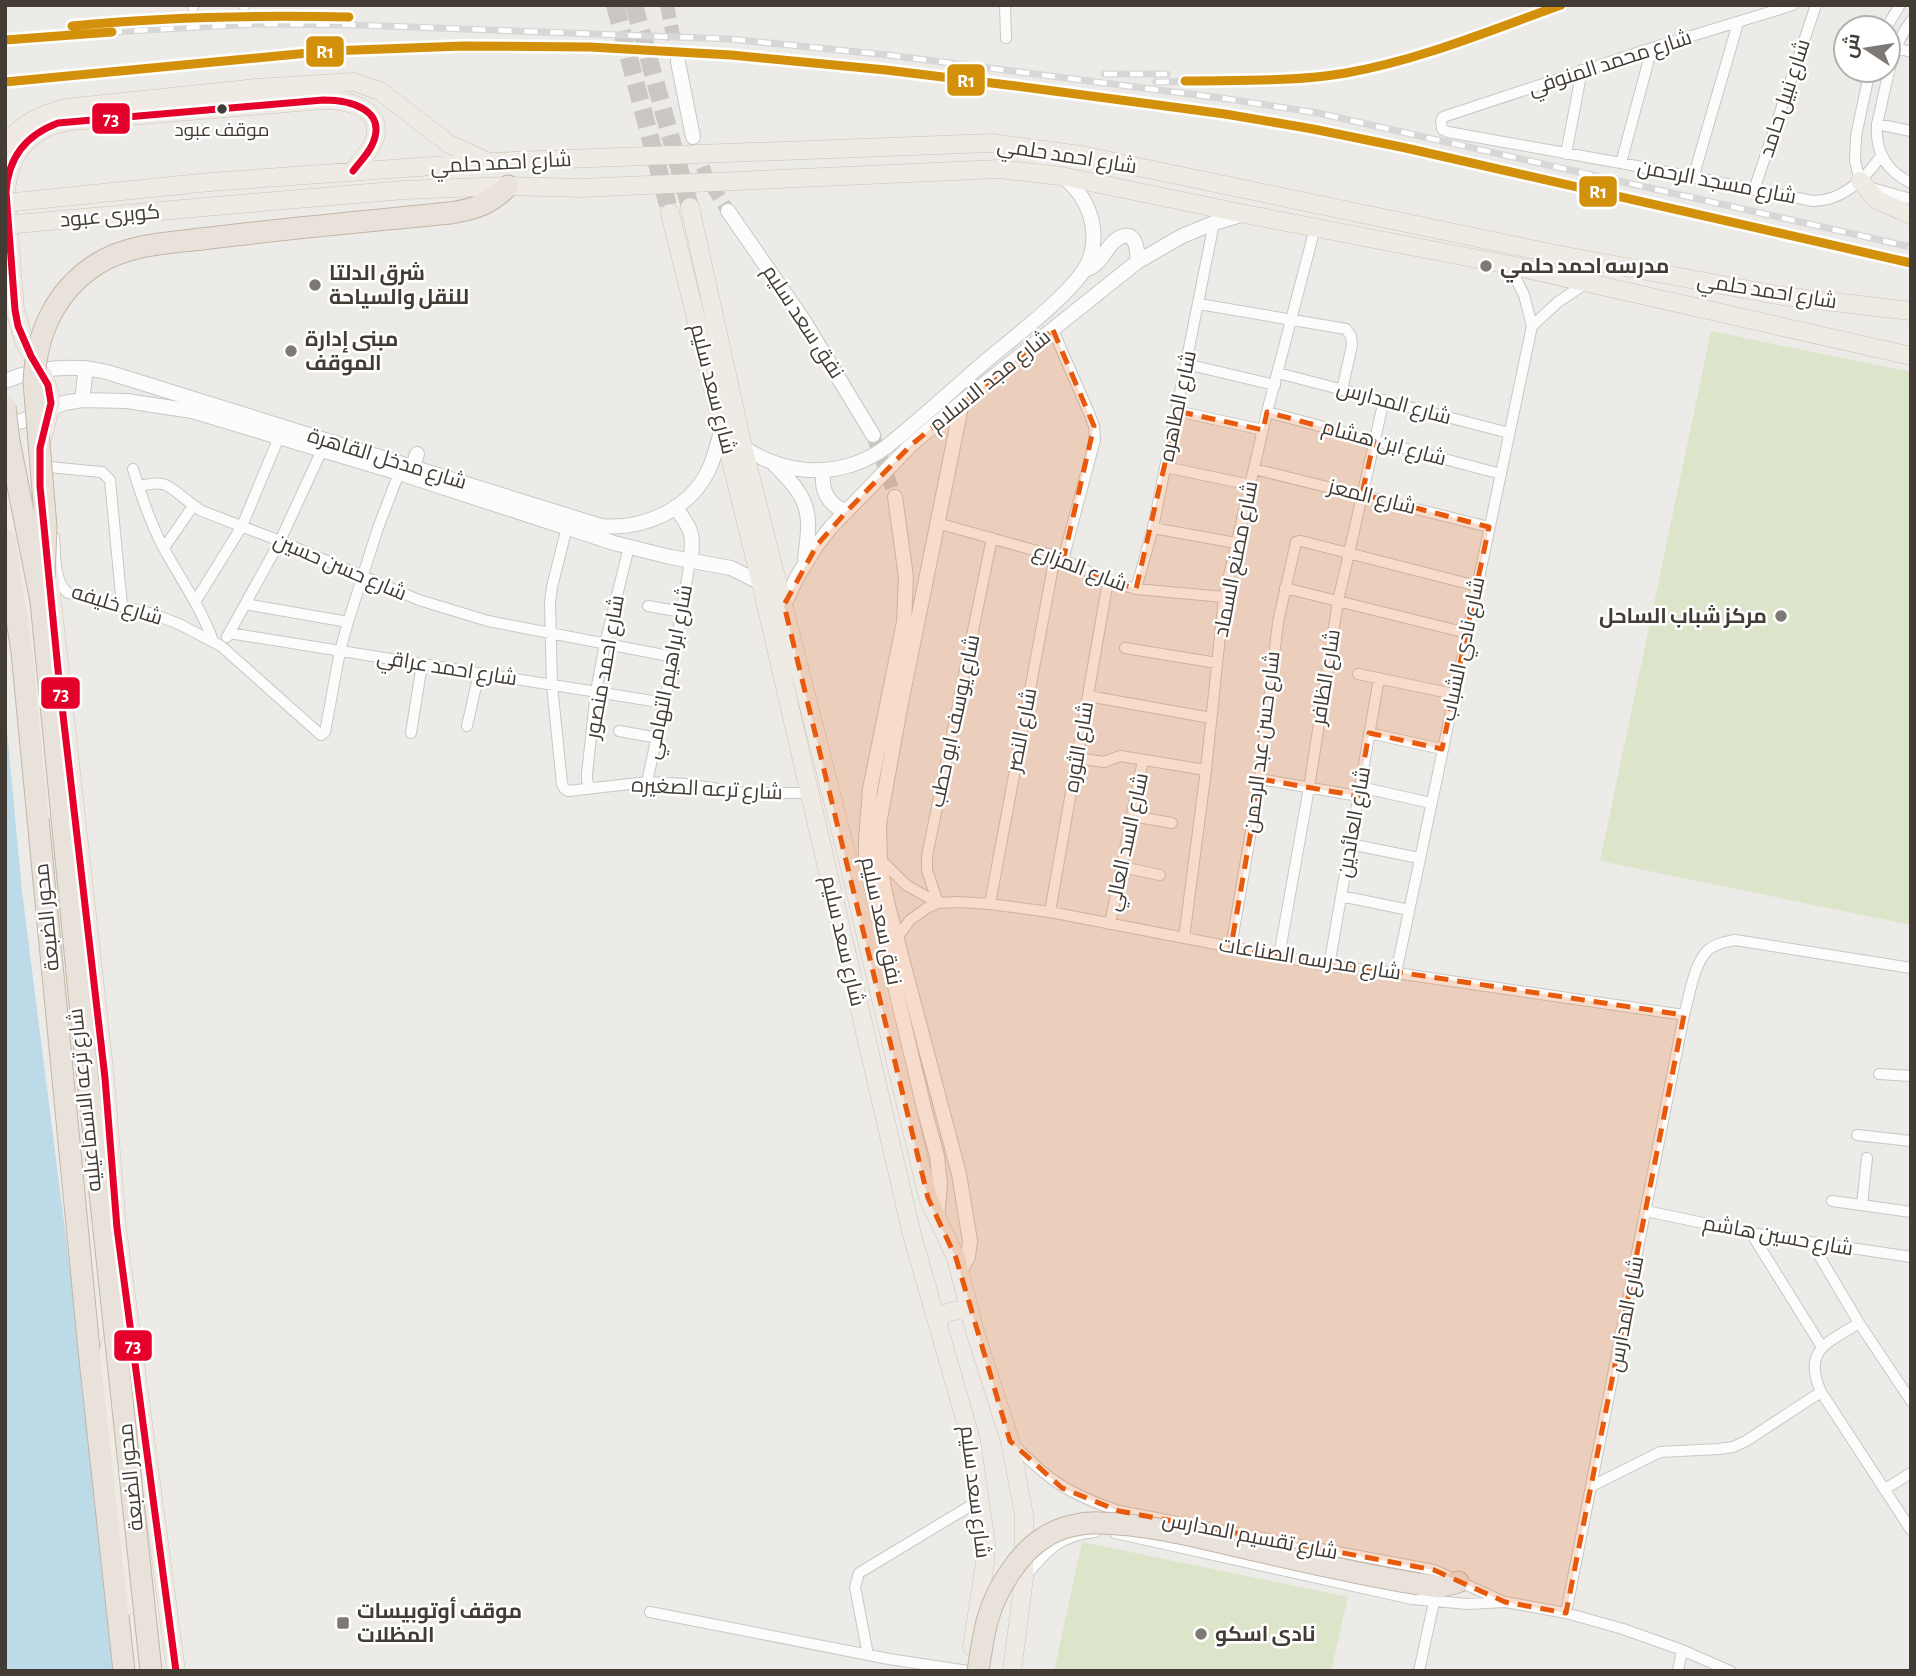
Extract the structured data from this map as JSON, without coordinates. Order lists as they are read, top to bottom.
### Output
{
  "streets": {
    "highway": ["محور الضبعة"],
    "main road": [
      "شارع احمد حلمي",
      "كوبرى عبود",
      "شارع سعد سليم",
      "شارع ترعه الاسماعيليه"
    ],
    "street": [
      "شارع محمد المنوفي",
      "شارع نبيل حامد",
      "شارع مسجد الرحمن",
      "نفق سعد سليم",
      "شارع مجد الاسلام",
      "شارع المدارس",
      "شارع الطاهره",
      "شارع ابن هشام",
      "شارع مدخل القاهرة",
      "شارع المعز",
      "شارع مصنع السماد",
      "شارع حسن حسين",
      "شارع المزارع",
      "شارع خليفه",
      "شارع نادي الشباب",
      "شارع احمد منصور",
      "شارع احمد عراقي",
      "شارع ابراهيم التهامي",
      "شارع الظافر",
      "شارع يوسف ابو حطب",
      "شارع النصر",
      "شارع حسن عبد الرحمن",
      "شارع الثوره",
      "شارع ترعه الصغيره",
      "شارع العائدين",
      "شارع السد العالي",
      "شارع مدرسه الصناعات",
      "شارع حسين هاشم",
      "شارع تقسيم المدارس"
    ]
  },
  "crossings": [
    ["شارع محمد المنوفي", "شارع مسجد الرحمن"],
    ["شارع نبيل حامد", "شارع مسجد الرحمن"],
    ["شارع احمد حلمي", "كوبرى عبود"],
    ["شارع احمد حلمي", "شارع مجد الاسلام"],
    ["شارع احمد حلمي", "شارع مصنع السماد"],
    ["شارع احمد حلمي", "شارع نادي الشباب"],
    ["شارع احمد حلمي", "شارع ترعه الاسماعيليه"],
    ["نفق سعد سليم", "شارع سعد سليم"],
    ["شارع مجد الاسلام", "شارع سعد سليم"],
    ["شارع مجد الاسلام", "شارع الطاهره"],
    ["شارع مجد الاسلام", "شارع النصر"],
    ["شارع سعد سليم", "شارع مدخل القاهرة"],
    ["شارع سعد سليم", "شارع المزارع"],
    ["شارع سعد سليم", "شارع ترعه الصغيره"],
    ["شارع سعد سليم", "شارع مدرسه الصناعات"],
    ["شارع سعد سليم", "شارع تقسيم المدارس"],
    ["شارع المدارس", "شارع مصنع السماد"],
    ["شارع المدارس", "شارع نادي الشباب"],
    ["شارع المدارس", "شارع الظافر"],
    ["شارع المدارس", "شارع مدرسه الصناعات"],
    ["شارع المدارس", "شارع حسين هاشم"],
    ["شارع المدارس", "شارع تقسيم المدارس"],
    ["شارع الطاهره", "شارع المزارع"],
    ["شارع ابن هشام", "شارع مصنع السماد"],
    ["شارع ابن هشام", "شارع نادي الشباب"],
    ["شارع ابن هشام", "شارع الظافر"],
    ["شارع مدخل القاهرة", "شارع خليفه"],
    ["شارع مدخل القاهرة", "شارع احمد منصور"],
    ["شارع مدخل القاهرة", "شارع ابراهيم التهامي"],
    ["شارع مدخل القاهرة", "شارع ترعه الاسماعيليه"],
    ["شارع المعز", "شارع مصنع السماد"],
    ["شارع المعز", "شارع نادي الشباب"],
    ["شارع المعز", "شارع الظافر"],
    ["شارع مصنع السماد", "شارع المزارع"],
    ["شارع مصنع السماد", "شارع مدرسه الصناعات"],
    ["شارع حسن حسين", "شارع احمد منصور"],
    ["شارع حسن حسين", "شارع ابراهيم التهامي"],
    ["شارع المزارع", "شارع يوسف ابو حطب"],
    ["شارع المزارع", "شارع النصر"],
    ["شارع المزارع", "شارع الثوره"],
    ["شارع خليفه", "شارع ترعه الاسماعيليه"],
    ["شارع نادي الشباب", "شارع مدرسه الصناعات"],
    ["شارع احمد منصور", "شارع احمد عراقي"],
    ["شارع احمد منصور", "شارع ترعه الصغيره"],
    ["شارع احمد عراقي", "شارع ابراهيم التهامي"],
    ["شارع احمد عراقي", "شارع ترعه الصغيره"],
    ["شارع ابراهيم التهامي", "شارع ترعه الصغيره"],
    ["شارع الظافر", "شارع حسن عبد الرحمن"],
    ["شارع الظافر", "شارع مدرسه الصناعات"],
    ["شارع يوسف ابو حطب", "شارع مدرسه الصناعات"],
    ["شارع النصر", "شارع مدرسه الصناعات"],
    ["شارع حسن عبد الرحمن", "شارع مدرسه الصناعات"],
    ["شارع الثوره", "شارع مدرسه الصناعات"],
    ["شارع العائدين", "شارع مدرسه الصناعات"],
    ["شارع السد العالي", "شارع مدرسه الصناعات"]
  ],
  "places": {
    "other": [
      "موقف عبود",
      "مدرسه احمد حلمي",
      "شرق الدلتا للنقل والسياحة",
      "مبنى إدارة الموقف",
      "مركز شباب الساحل",
      "نادى اسكو"
    ],
    "transit": ["موقف أوتوبيسات المظلات"]
  },
  "lines": ["transit line R1", "transit line 73"],
  "north": "left"
}
